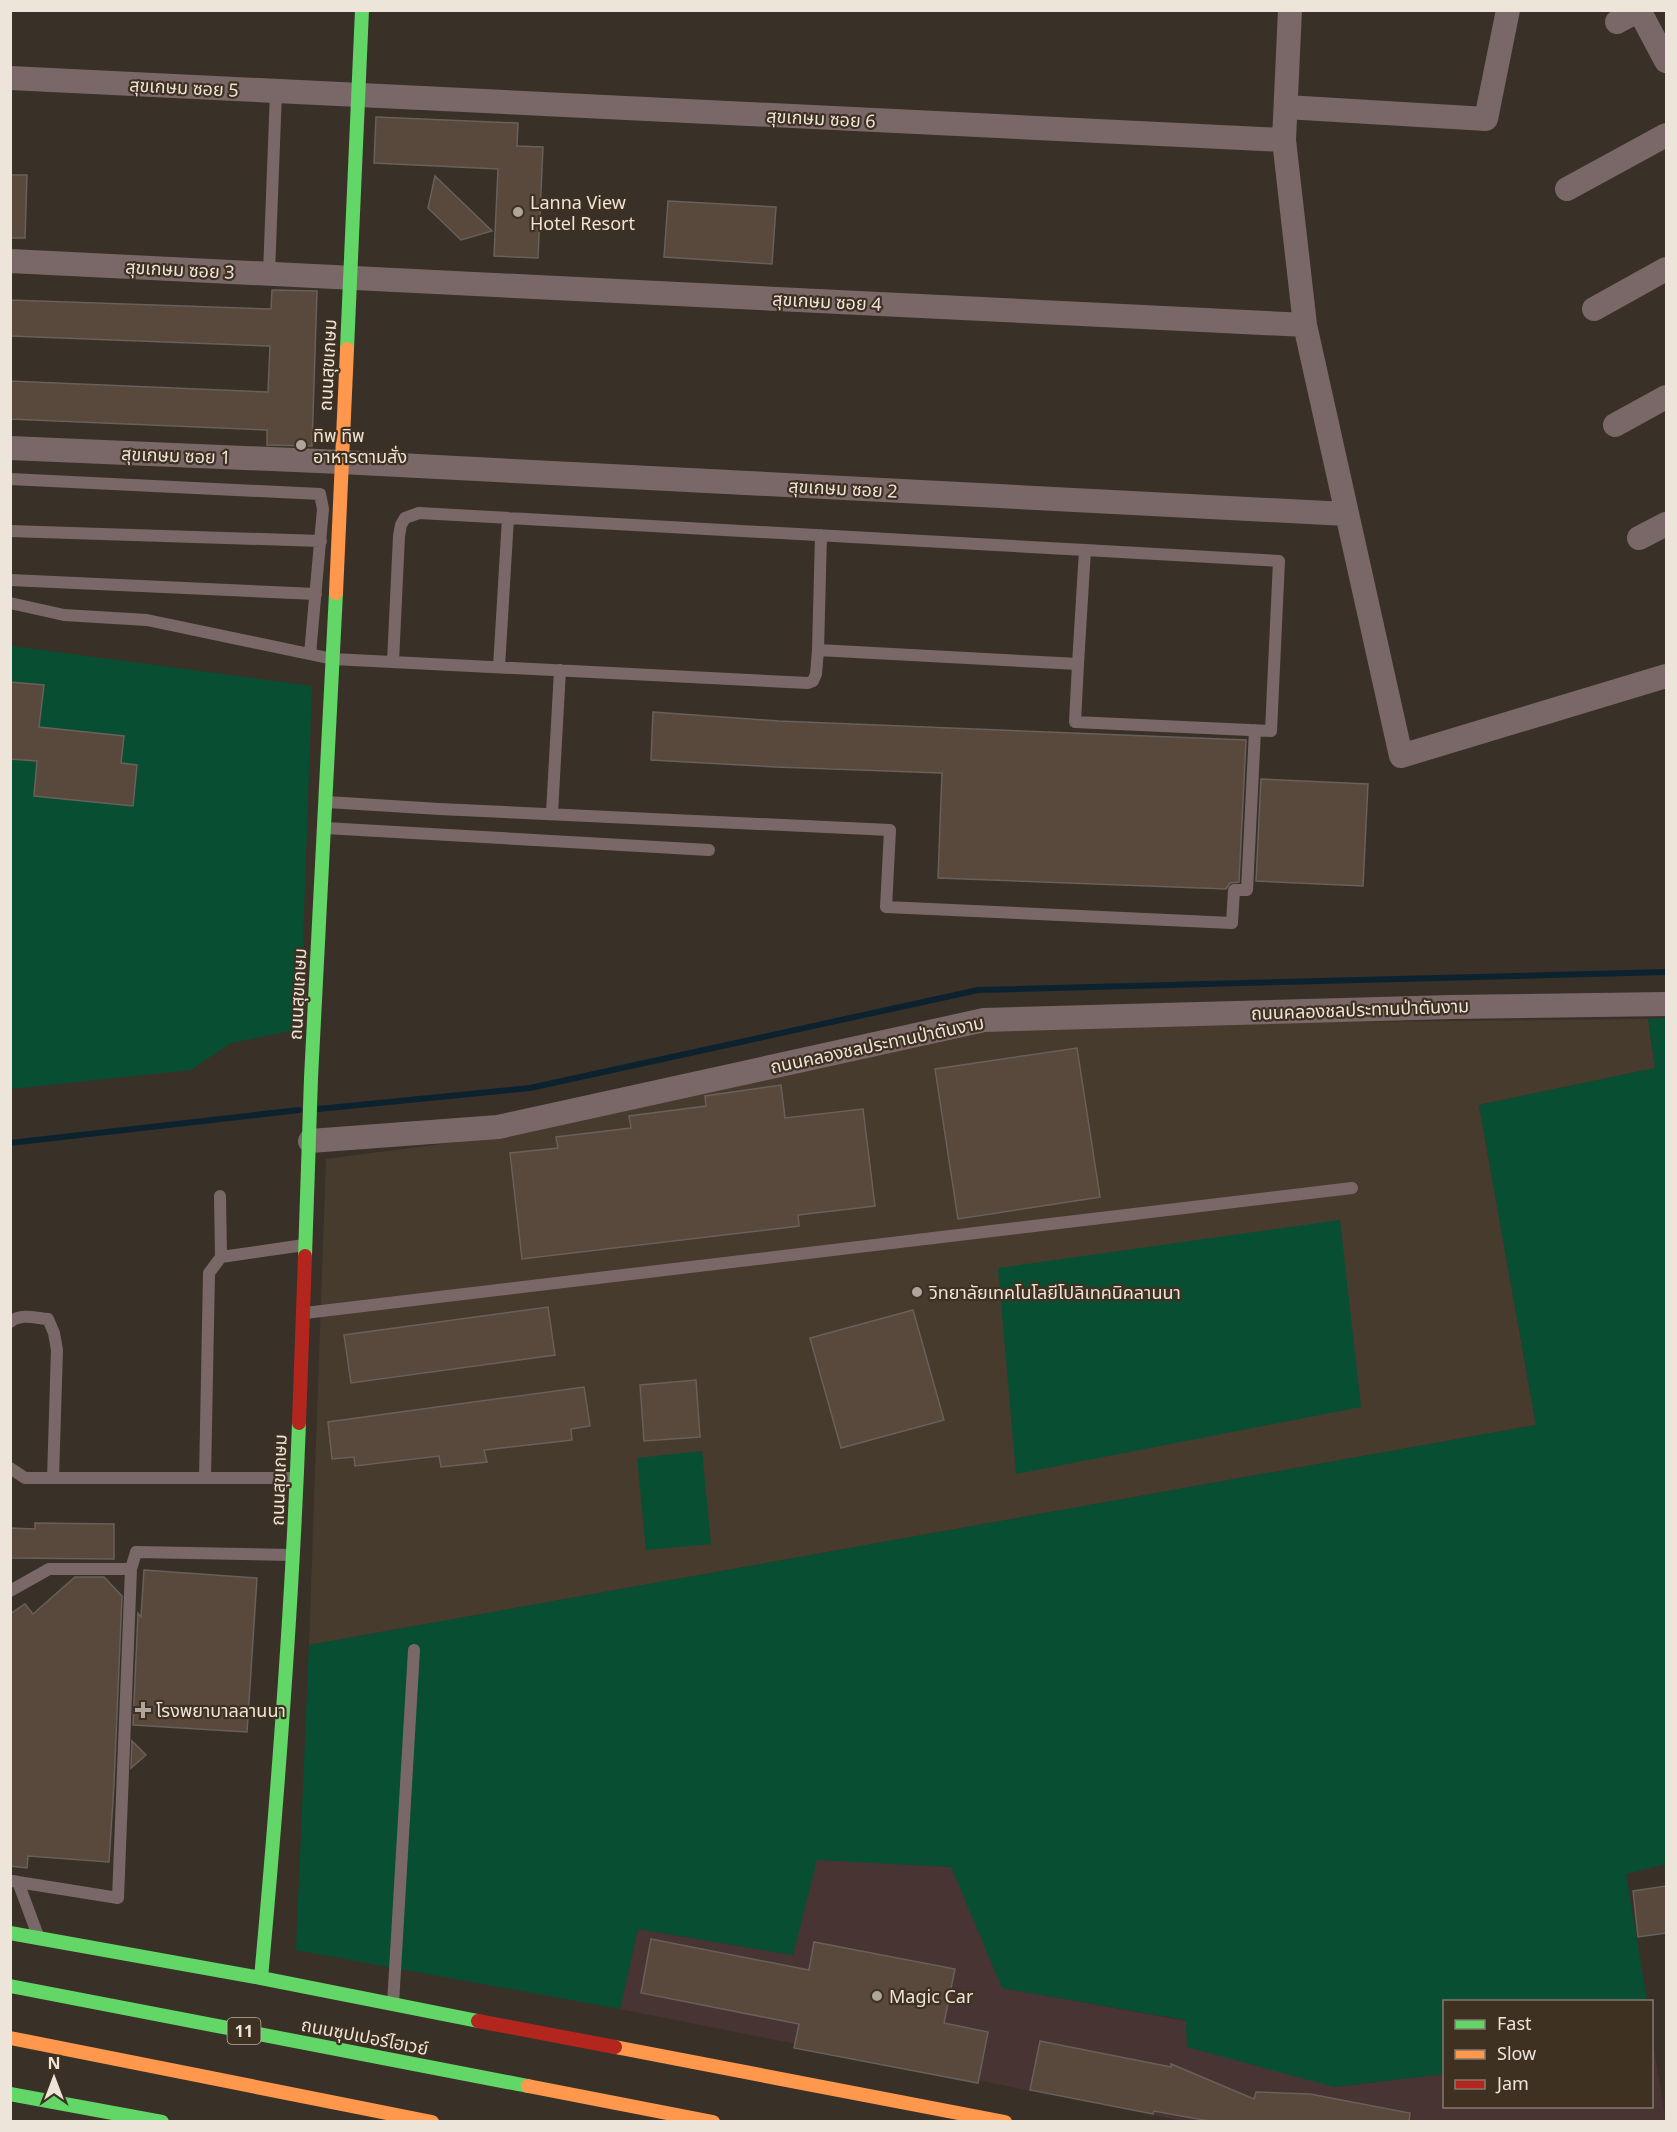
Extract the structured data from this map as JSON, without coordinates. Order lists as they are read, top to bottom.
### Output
{
  "streets": {
    "main road": ["ถนนสุขเกษม", "11", "ถนนซุปเปอร์ไฮเวย์"],
    "street": [
      "สุขเกษม ซอย 5",
      "สุขเกษม ซอย 6",
      "สุขเกษม ซอย 3",
      "สุขเกษม ซอย 4",
      "สุขเกษม ซอย 1",
      "สุขเกษม ซอย 2",
      "ถนนคลองชลประทานป่าตันงาม"
    ]
  },
  "crossings": [
    ["สุขเกษม ซอย 5", "สุขเกษม ซอย 6"],
    ["สุขเกษม ซอย 5", "ถนนสุขเกษม"],
    ["สุขเกษม ซอย 6", "ถนนสุขเกษม"],
    ["สุขเกษม ซอย 3", "สุขเกษม ซอย 4"],
    ["สุขเกษม ซอย 3", "ถนนสุขเกษม"],
    ["สุขเกษม ซอย 4", "ถนนสุขเกษม"],
    ["ถนนสุขเกษม", "สุขเกษม ซอย 1"],
    ["ถนนสุขเกษม", "สุขเกษม ซอย 2"],
    ["ถนนสุขเกษม", "ถนนคลองชลประทานป่าตันงาม"],
    ["สุขเกษม ซอย 1", "สุขเกษม ซอย 2"]
  ],
  "places": {
    "other": [
      "Lanna View Hotel Resort",
      "ทิพ ทิพ อาหารตามสั่ง",
      "วิทยาลัยเทคโนโลยีโปลิเทคนิคลานนา",
      "Magic Car"
    ],
    "health": ["โรงพยาบาลลานนา"]
  },
  "legend": ["Fast", "Slow", "Jam"],
  "north": "top"
}
